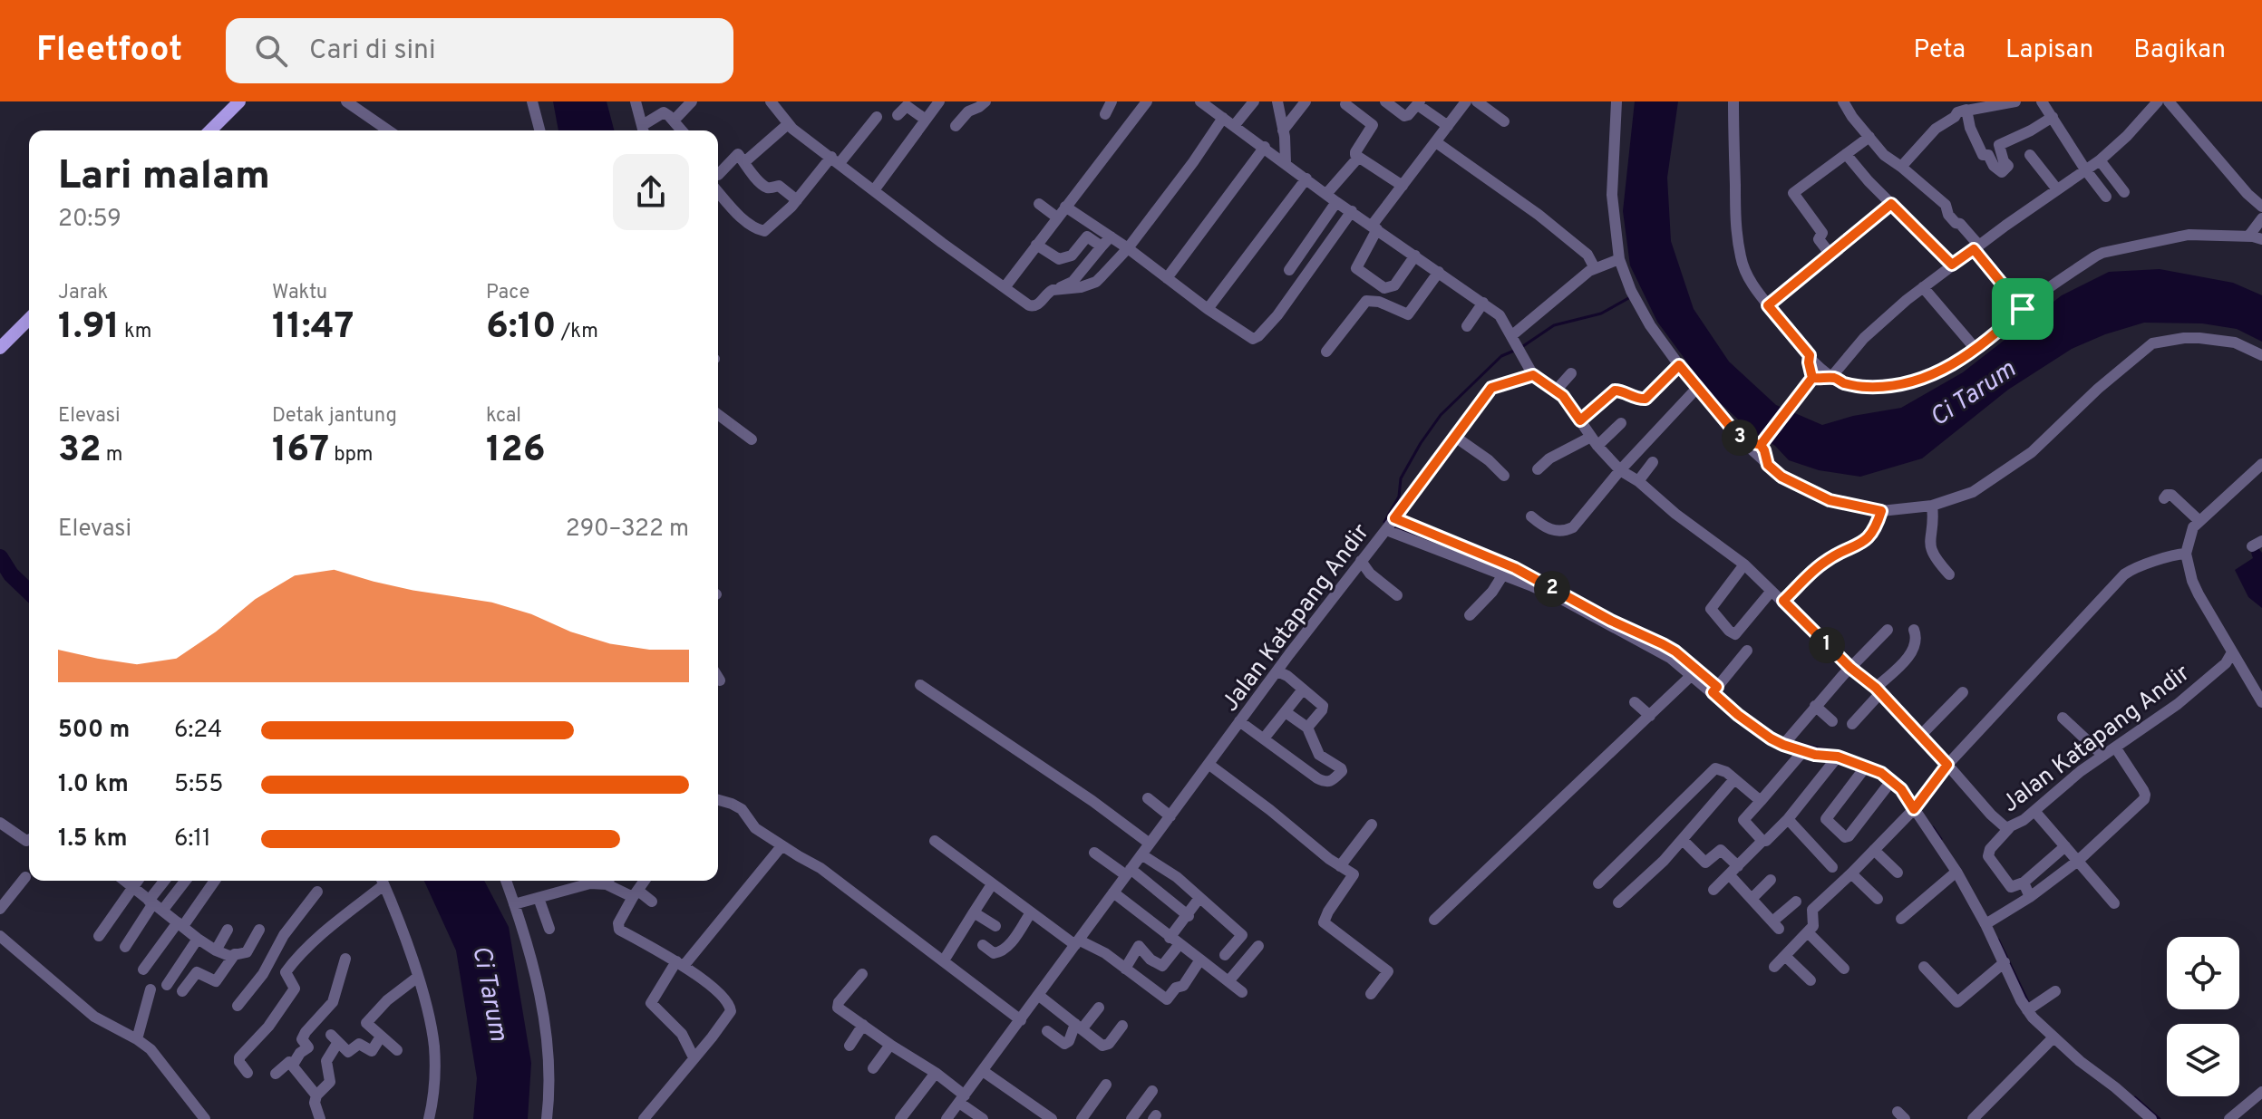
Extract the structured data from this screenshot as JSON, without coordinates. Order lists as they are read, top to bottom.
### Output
{
  "streets": {
    "street": ["Jalan Katapang Andir"]
  },
  "water": ["Ci Tarum"],
  "page": {
    "header": "Fleetfoot",
    "search": "Cari di sini",
    "nav": ["Peta", "Lapisan", "Bagikan"],
    "heading": ["Lari malam", "20:59"],
    "stats": [
      ["Jarak", "1.91 km"],
      ["Waktu", "11:47"],
      ["Pace", "6:10 /km"],
      ["Elevasi", "32 m"],
      ["Detak jantung", "167 bpm"],
      ["kcal", "126"]
    ],
    "pins": ["3", "2", "1"],
    "chart": ["Elevasi", "290–322 m"],
    "list": [
      {
        "name": "500 m",
        "note": "6:24"
      },
      {
        "name": "1.0 km",
        "note": "5:55"
      },
      {
        "name": "1.5 km",
        "note": "6:11"
      }
    ]
  }
}
